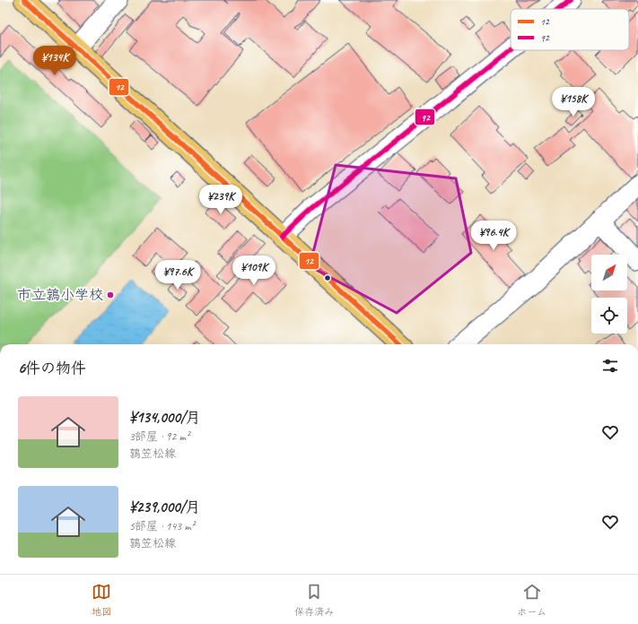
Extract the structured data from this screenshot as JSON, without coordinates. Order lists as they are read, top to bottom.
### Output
{
  "places": ["市立鶉小学校"],
  "lines": ["transit line 12", "transit line 92"],
  "legend": ["12", "92"],
  "north": "top right",
  "page": {
    "price": [
      "¥134K",
      "¥158K",
      "¥239K",
      "¥96.4K",
      "¥109K",
      "¥97.6K"
    ],
    "heading": "6件の物件",
    "list": [
      {
        "name": "¥134,000/月",
        "note": "3部屋 · 92 m² · 鶉笠松線"
      },
      {
        "name": "¥239,000/月",
        "note": "5部屋 · 143 m² · 鶉笠松線"
      }
    ],
    "tabs": ["地図", "保存済み", "ホーム"]
  }
}
